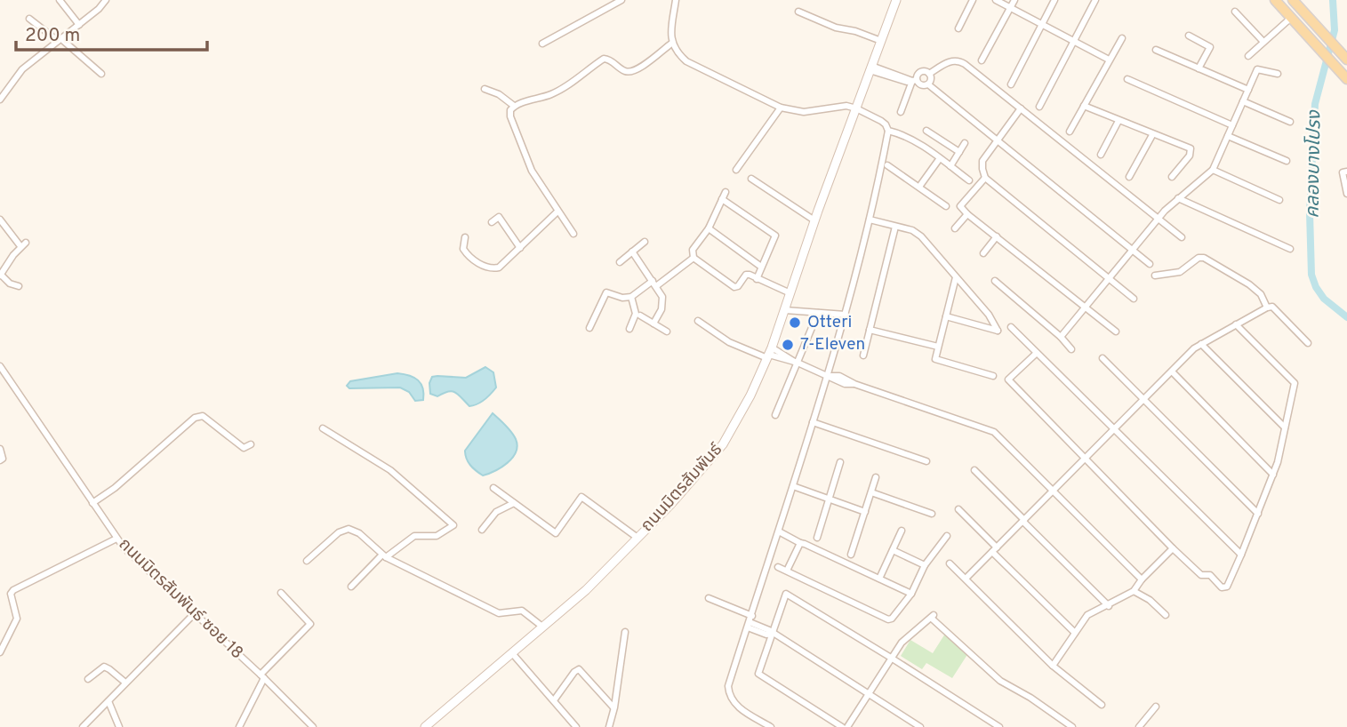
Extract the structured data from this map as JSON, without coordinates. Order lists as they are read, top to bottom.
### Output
{
  "streets": {
    "street": ["ถนนมิตรสัมพันธ์", "ถนนมิตรสัมพันธ์ ซอย 18"]
  },
  "water": ["คลองบางโปรง"],
  "places": ["Otteri", "7-Eleven"],
  "scale_bar": "200 m"
}
